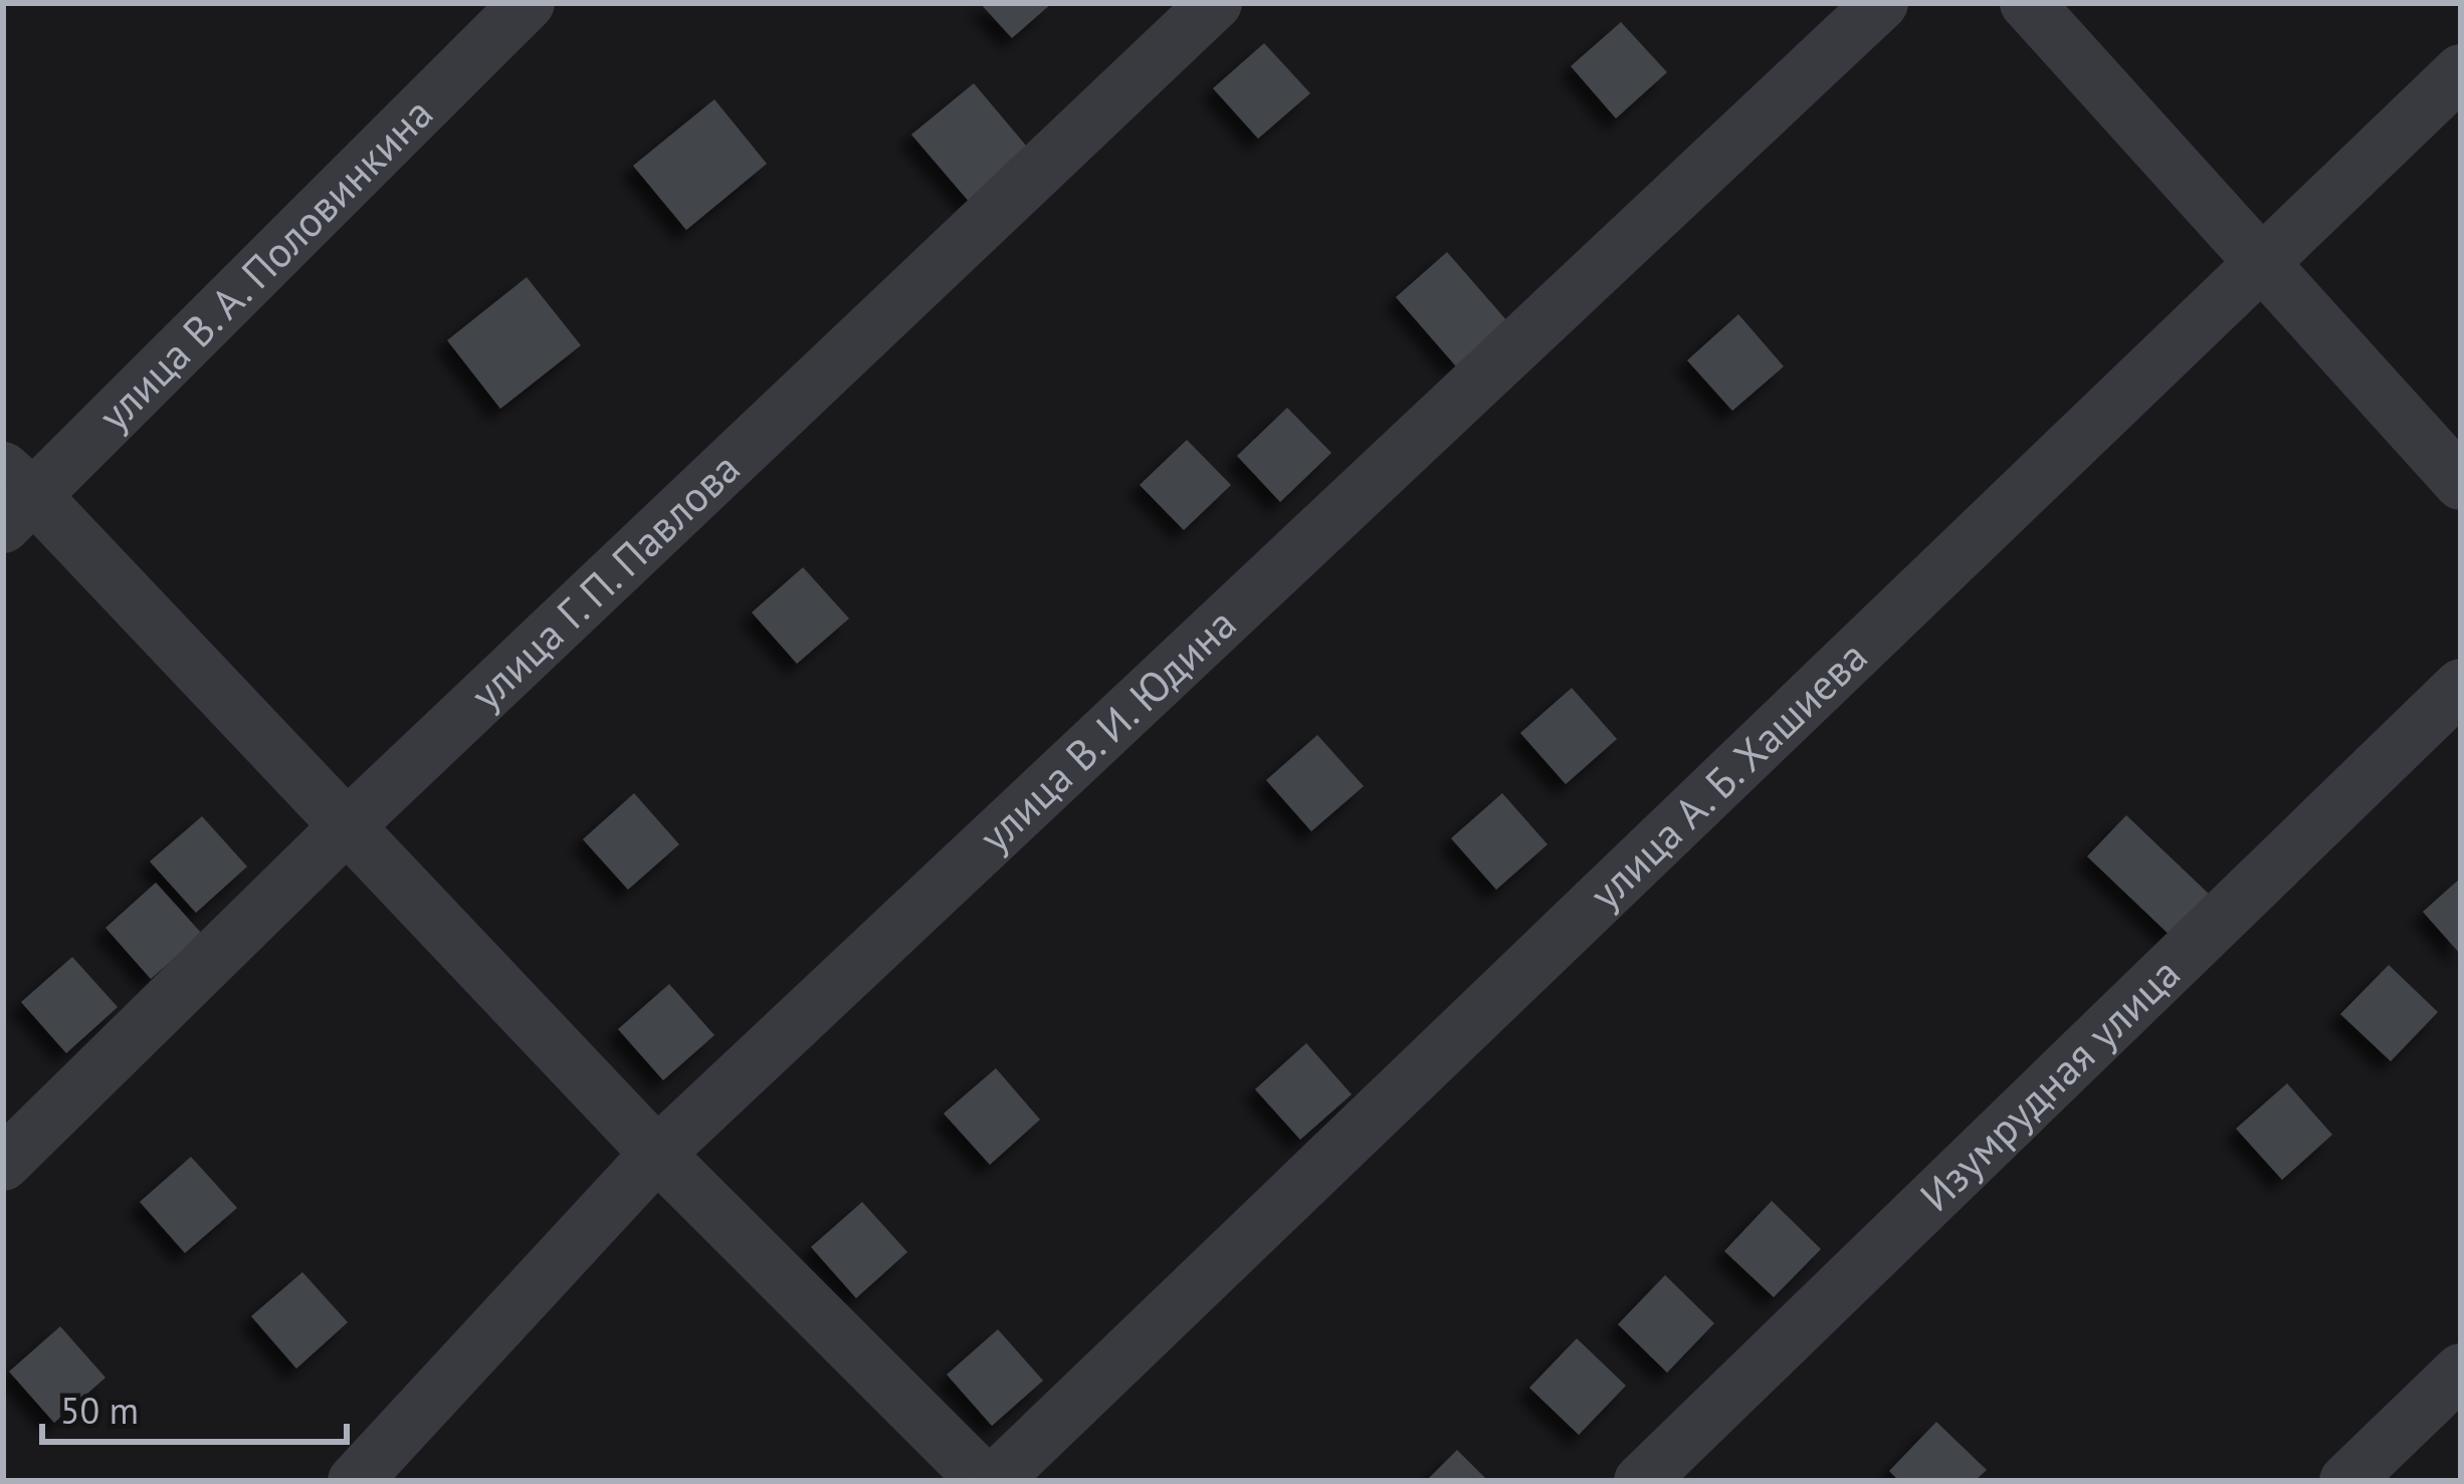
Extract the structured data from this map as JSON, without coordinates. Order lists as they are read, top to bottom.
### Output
{
  "streets": {
    "street": [
      "улица В. А. Половинкина",
      "улица Г. П. Павлова",
      "улица В. И. Юдина",
      "улица А. Б. Хашиева",
      "Изумрудная улица"
    ]
  },
  "scale_bar": "50 m"
}
